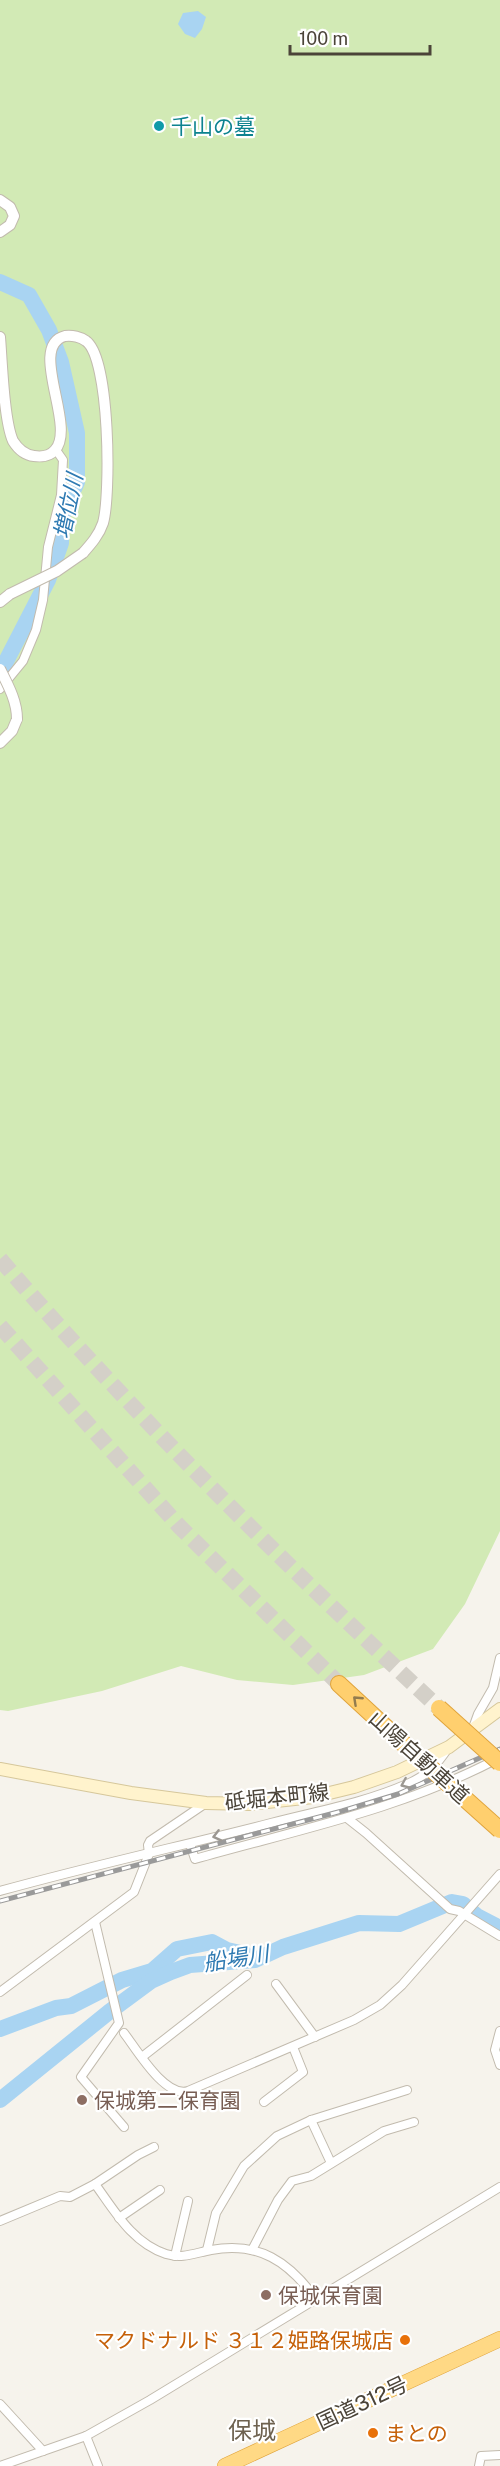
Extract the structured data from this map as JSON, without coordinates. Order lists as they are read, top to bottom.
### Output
{
  "streets": {
    "highway": ["山陽自動車道", "国道312号"],
    "main road": ["砥堀本町線"]
  },
  "districts": ["保城"],
  "water": ["増位川", "船場川"],
  "places": [
    "千山の墓",
    "保城第二保育園",
    "保城保育園",
    "マクドナルド ３１２姫路保城店",
    "まとの"
  ],
  "scale_bar": "100 m"
}
